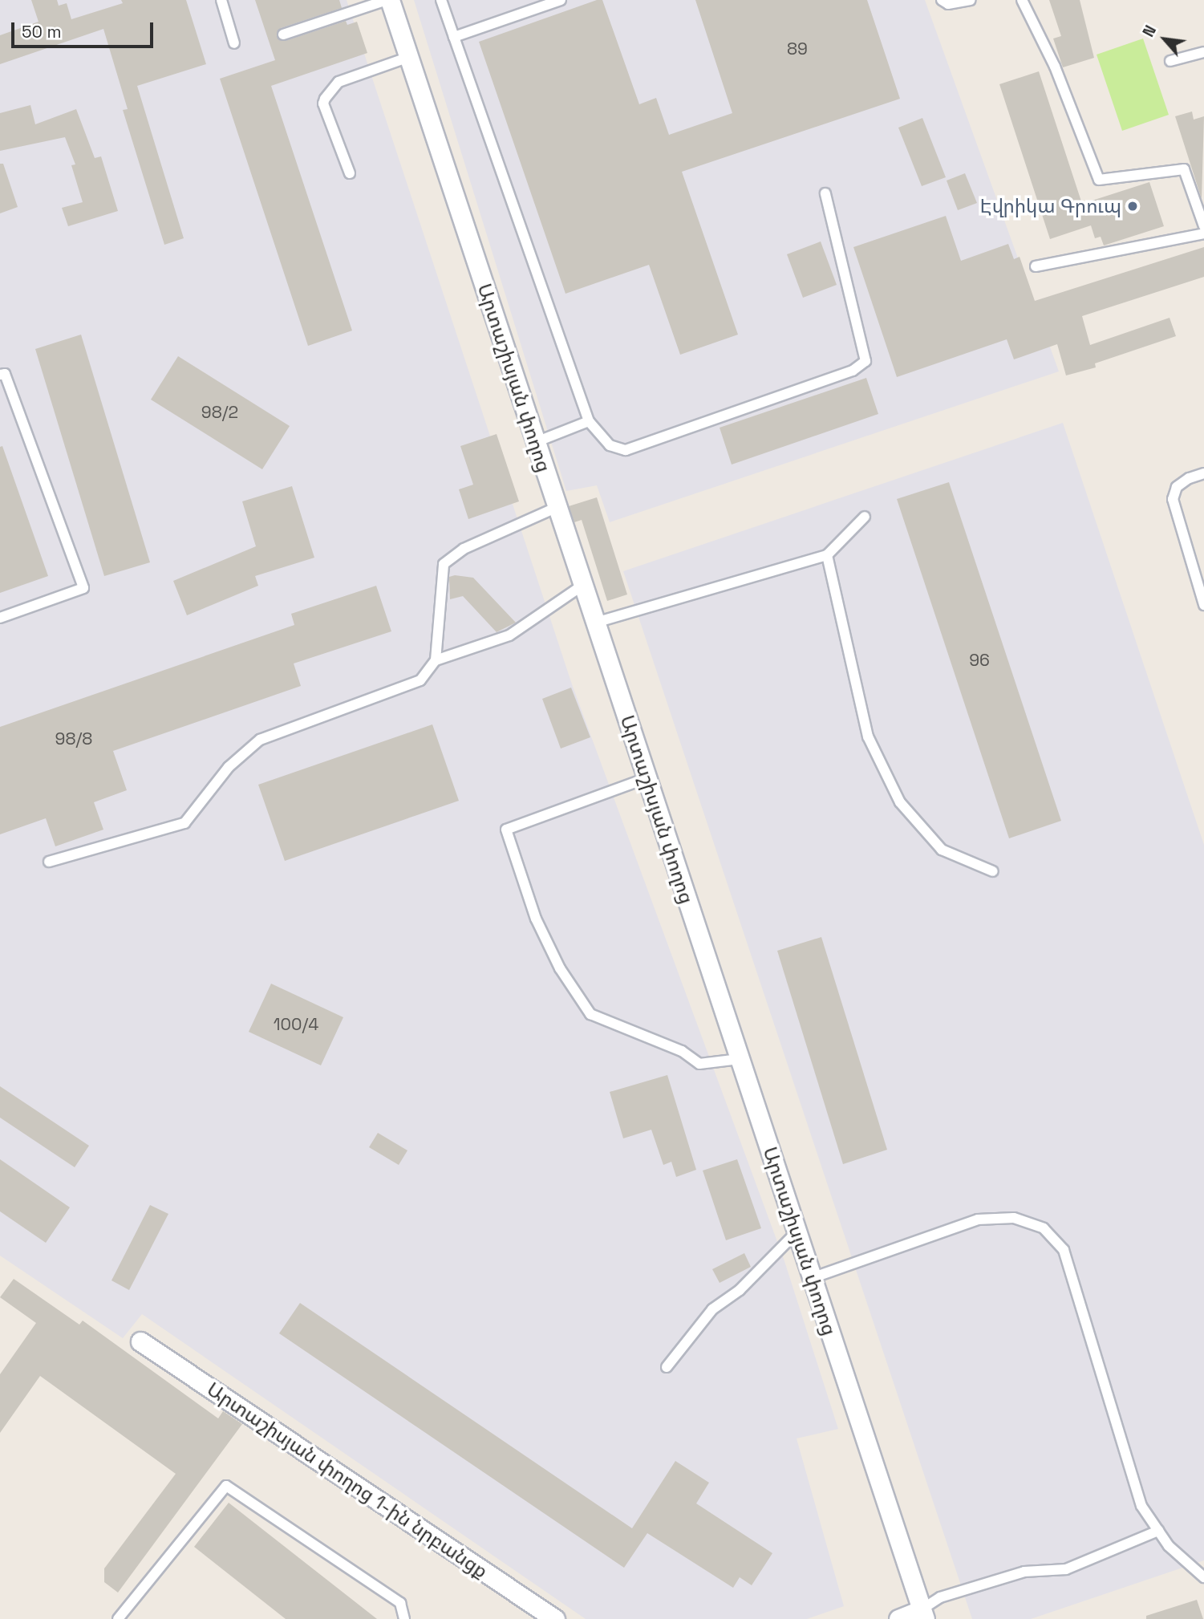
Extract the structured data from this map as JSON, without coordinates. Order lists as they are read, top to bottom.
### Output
{
  "streets": {
    "street": ["Արտաշիսյան փողոց", "Արտաշիսյան փողոց 1-ին նրբանցք"]
  },
  "places": ["Էվրիկա Գրուպ"],
  "house_numbers": [
    "89",
    "98/2",
    "96",
    "98/8",
    "100/4"
  ],
  "scale_bar": "50 m",
  "north": "top left"
}
